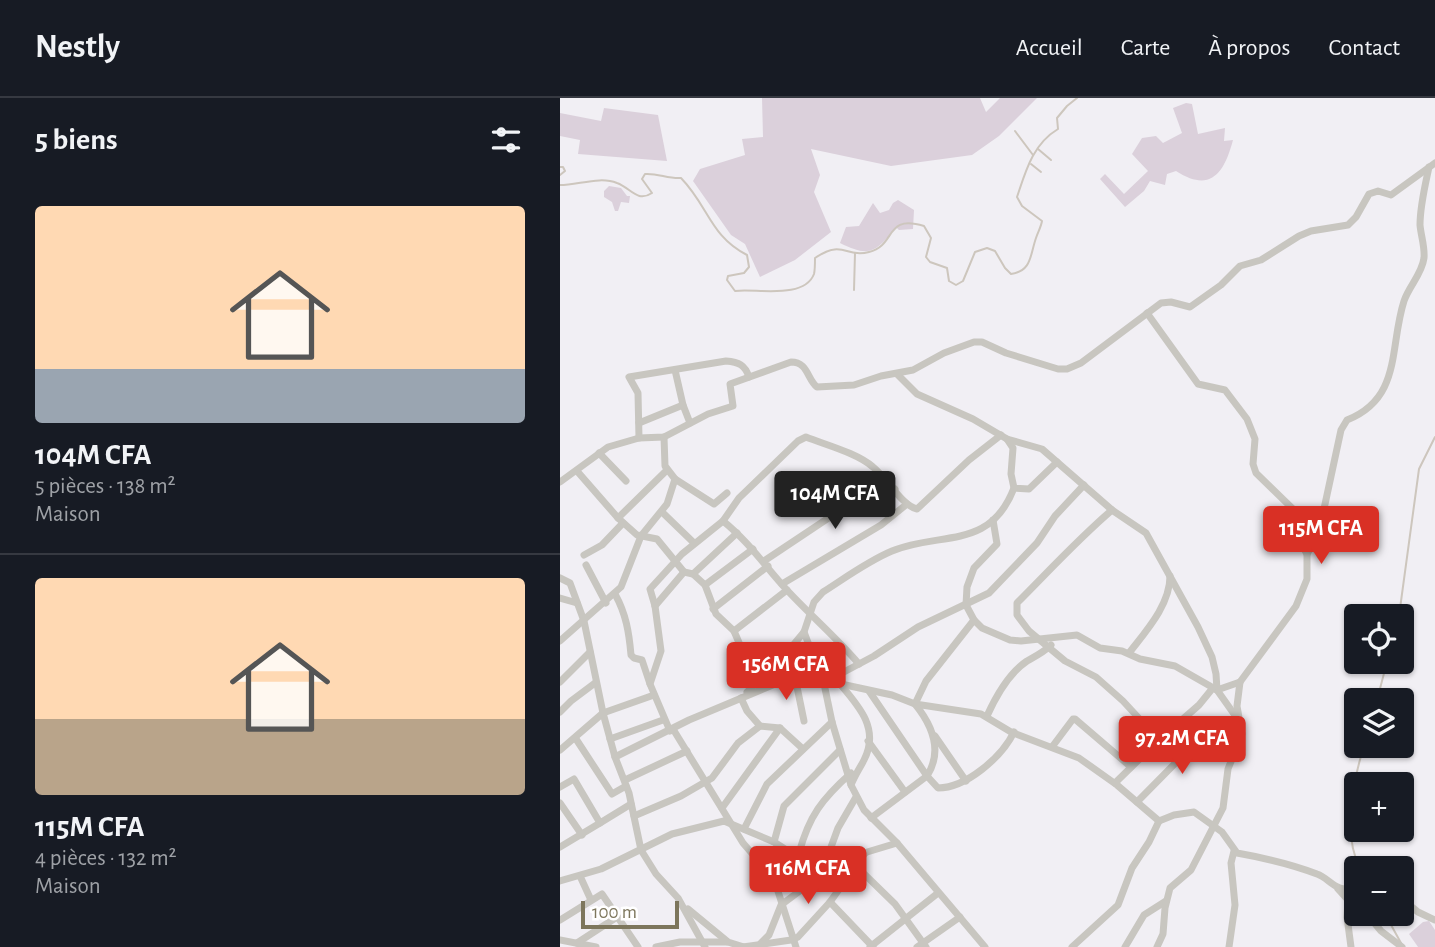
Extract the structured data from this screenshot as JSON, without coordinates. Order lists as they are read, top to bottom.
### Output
{
  "scale_bar": "100 m",
  "page": {
    "header": "Nestly",
    "nav": [
      "Accueil",
      "Carte",
      "À propos",
      "Contact"
    ],
    "heading": "5 biens",
    "list": [
      {
        "name": "104M CFA",
        "note": "5 pièces · 138 m² · Maison"
      },
      {
        "name": "115M CFA",
        "note": "4 pièces · 132 m² · Maison"
      }
    ],
    "price": [
      "104M CFA",
      "115M CFA",
      "156M CFA",
      "97.2M CFA",
      "116M CFA"
    ],
    "map_buttons": ["+", "−"],
    "scale": "100 m"
  }
}
